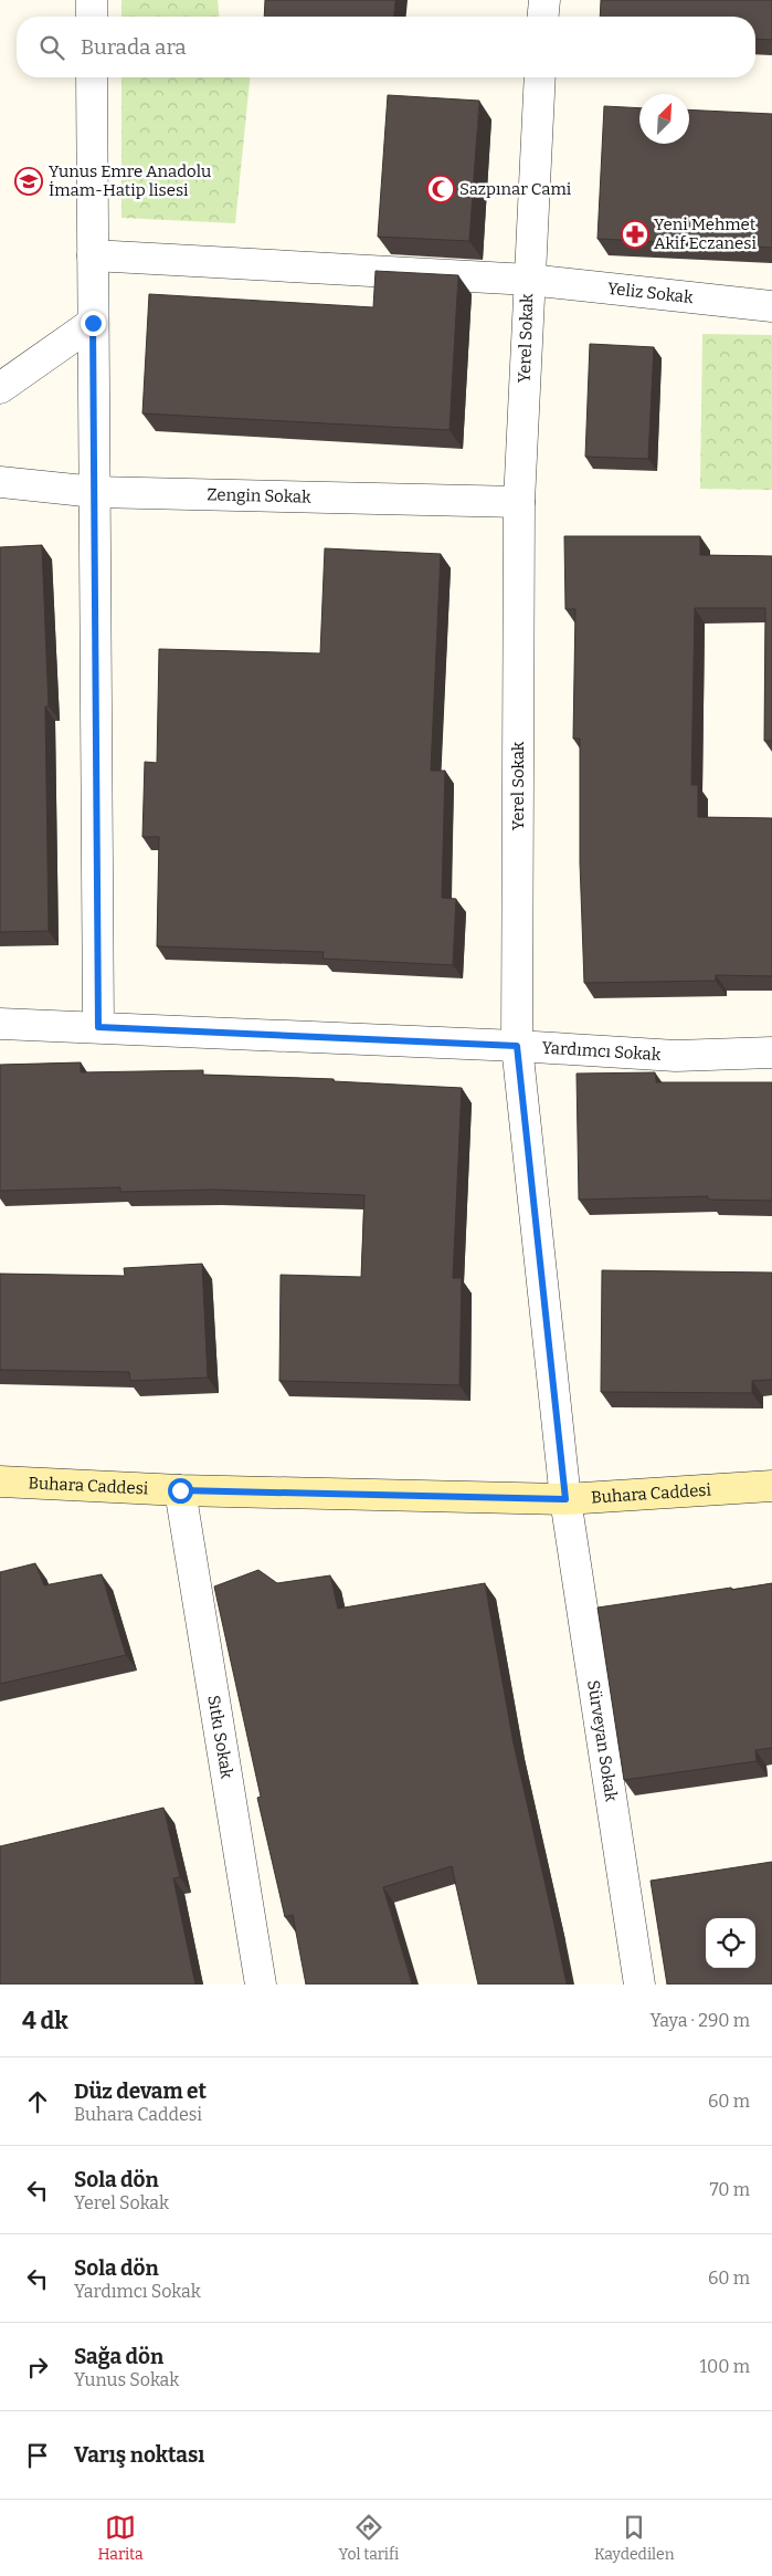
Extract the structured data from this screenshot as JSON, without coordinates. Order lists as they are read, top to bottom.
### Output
{
  "streets": {
    "main road": ["Buhara Caddesi"],
    "street": [
      "Yeliz Sokak",
      "Yerel Sokak",
      "Zengin Sokak",
      "Yardımcı Sokak",
      "Sıtkı Sokak",
      "Sürveyan Sokak"
    ]
  },
  "crossings": [
    ["Yeliz Sokak", "Yerel Sokak"],
    ["Yerel Sokak", "Zengin Sokak"],
    ["Yerel Sokak", "Yardımcı Sokak"],
    ["Yerel Sokak", "Buhara Caddesi"],
    ["Yerel Sokak", "Sürveyan Sokak"],
    ["Buhara Caddesi", "Sıtkı Sokak"],
    ["Buhara Caddesi", "Sürveyan Sokak"]
  ],
  "places": {
    "school or university": ["Yunus Emre Anadolu İmam-Hatip lisesi"],
    "mosque": ["Sazpınar Cami"],
    "pharmacy": ["Yeni Mehmet Akif Eczanesi"]
  },
  "north": "top right",
  "page": {
    "search": "Burada ara",
    "heading": ["4 dk", "Yaya · 290 m"],
    "list": [
      ["Düz devam et", "Buhara Caddesi", "60 m"],
      ["Sola dön", "Yerel Sokak", "70 m"],
      ["Sola dön", "Yardımcı Sokak", "60 m"],
      ["Sağa dön", "Yunus Sokak", "100 m"],
      "Varış noktası"
    ],
    "nav": ["Harita", "Yol tarifi", "Kaydedilen"]
  }
}
